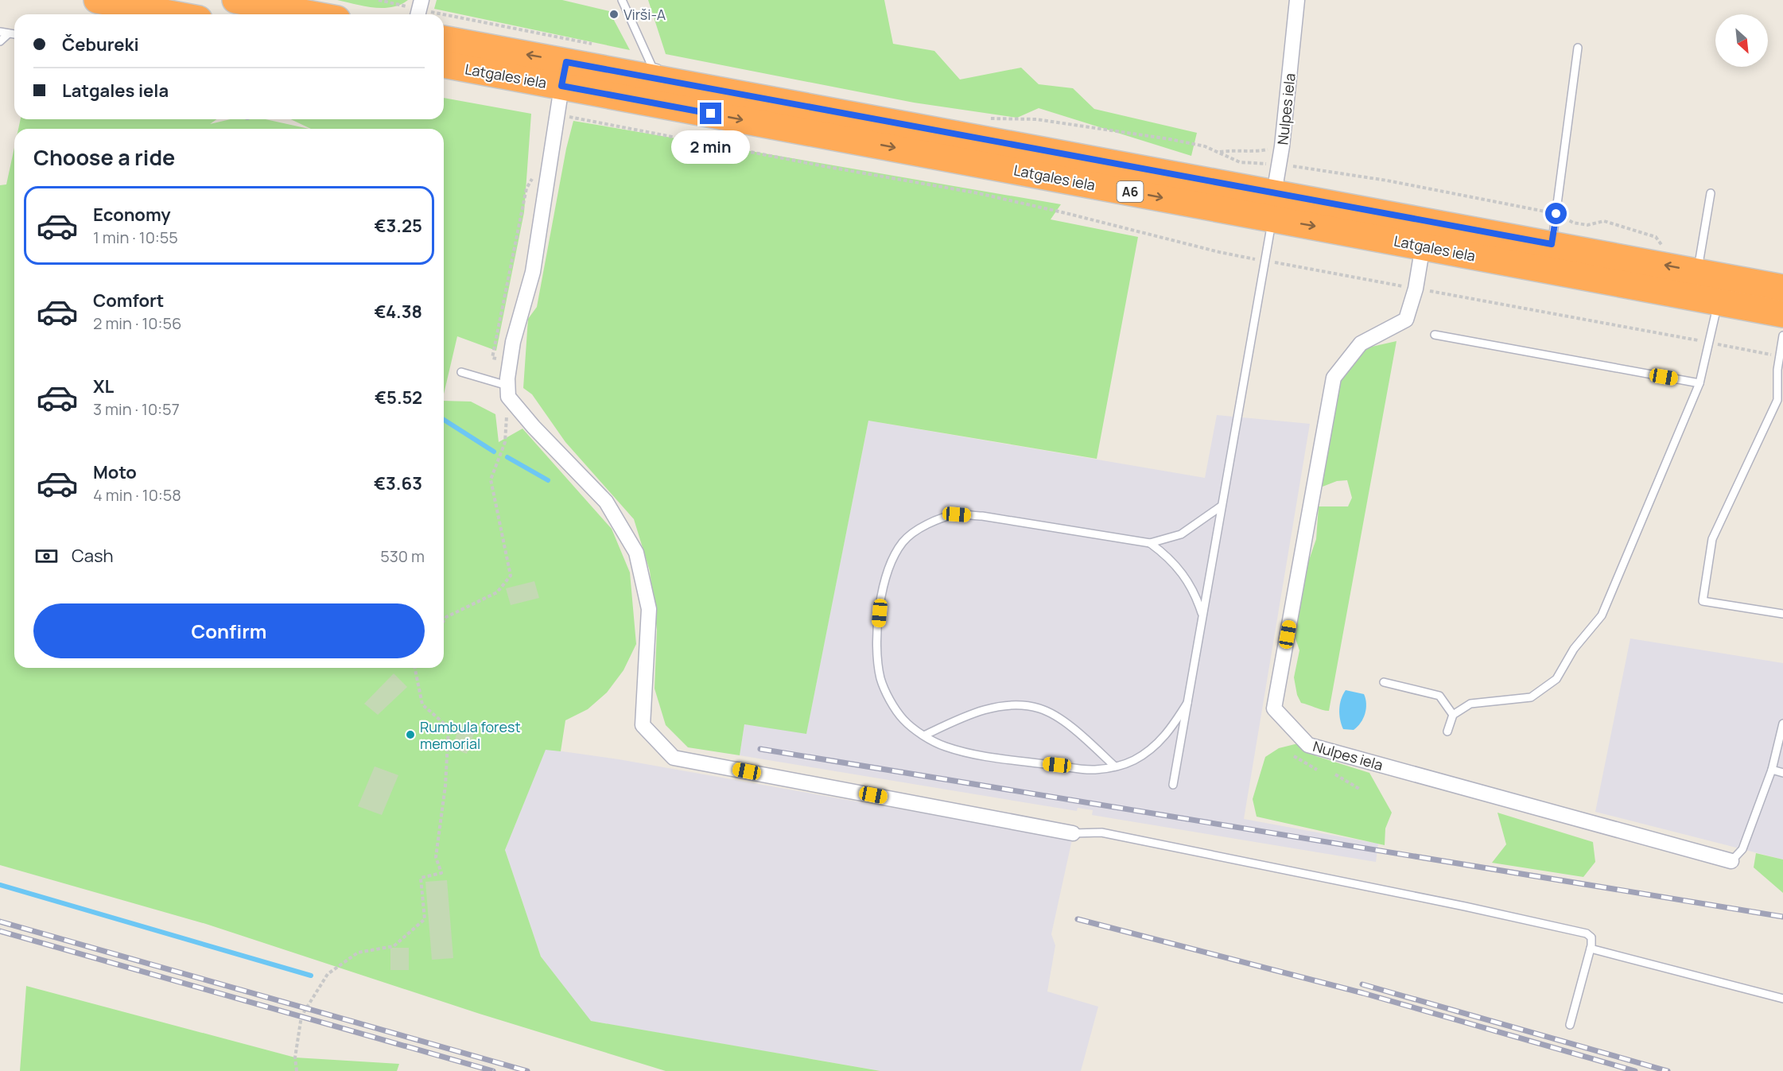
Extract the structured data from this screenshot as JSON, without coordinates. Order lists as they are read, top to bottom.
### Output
{
  "streets": {
    "highway": ["Latgales iela", "A6"],
    "street": ["Nulpes iela"]
  },
  "crossings": [
    ["Latgales iela", "Nulpes iela"]
  ],
  "places": ["Virši-A", "Rumbula forest memorial"],
  "north": "bottom right",
  "page": {
    "banner": ["Čebureki", "Latgales iela"],
    "heading": "Choose a ride",
    "bubble": "2 min",
    "list": [
      {
        "name": "Economy",
        "note": "1 min · 10:55",
        "value": "€3.25"
      },
      {
        "name": "Comfort",
        "note": "2 min · 10:56",
        "value": "€4.38"
      },
      {
        "name": "XL",
        "note": "3 min · 10:57",
        "value": "€5.52"
      },
      {
        "name": "Moto",
        "note": "4 min · 10:58",
        "value": "€3.63"
      }
    ],
    "pay": ["Cash", "530 m"],
    "buttons": "Confirm"
  }
}
